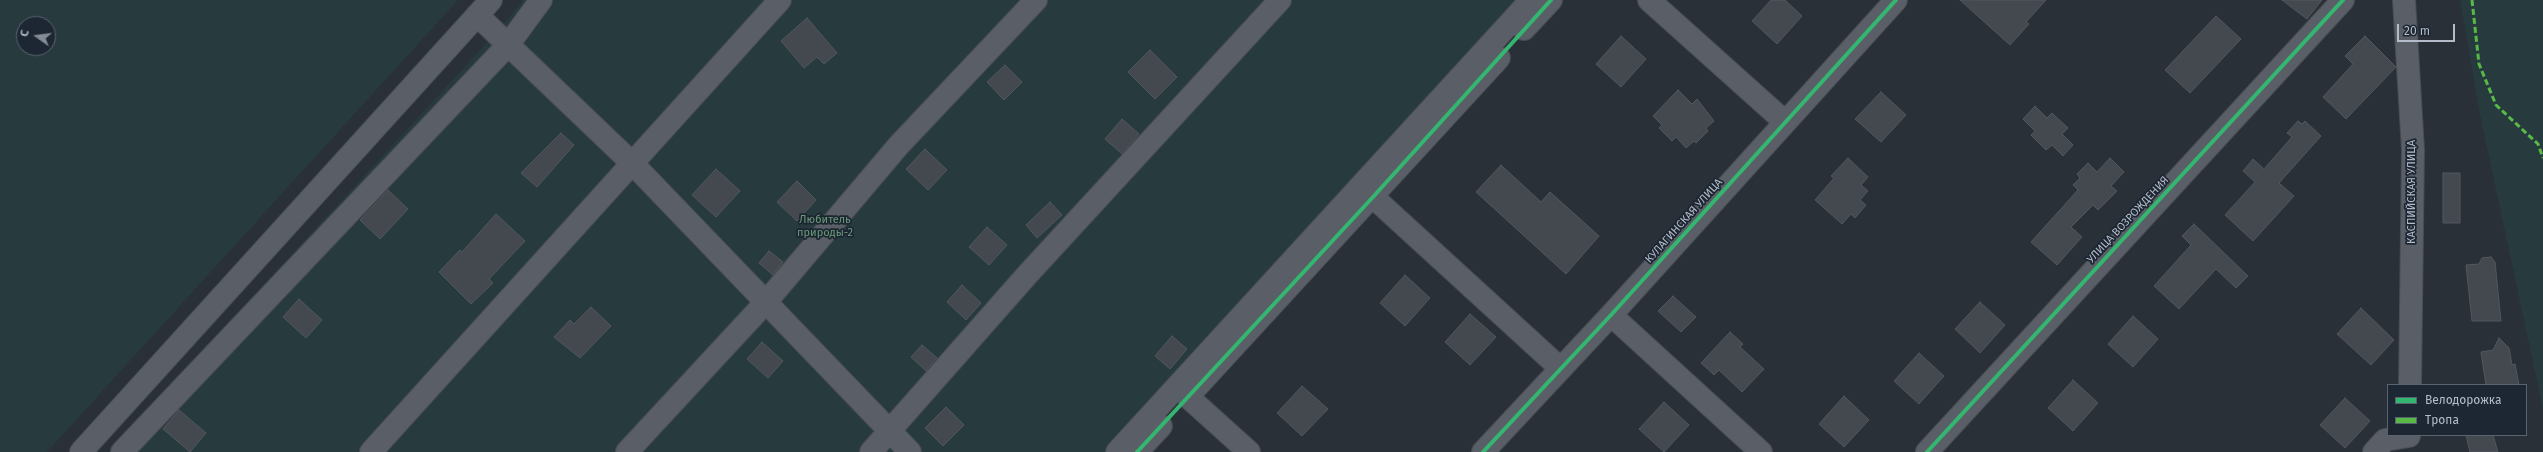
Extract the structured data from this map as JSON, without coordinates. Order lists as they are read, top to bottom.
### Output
{
  "streets": {
    "street": ["КАСПИЙСКАЯ УЛИЦА", "УЛИЦА ВОЗРОЖДЕНИЯ", "КУЛАГИНСКАЯ УЛИЦА"]
  },
  "parks": ["Любитель природы-2"],
  "legend": ["Велодорожка", "Тропа"],
  "scale_bar": "20 m",
  "north": "left"
}
